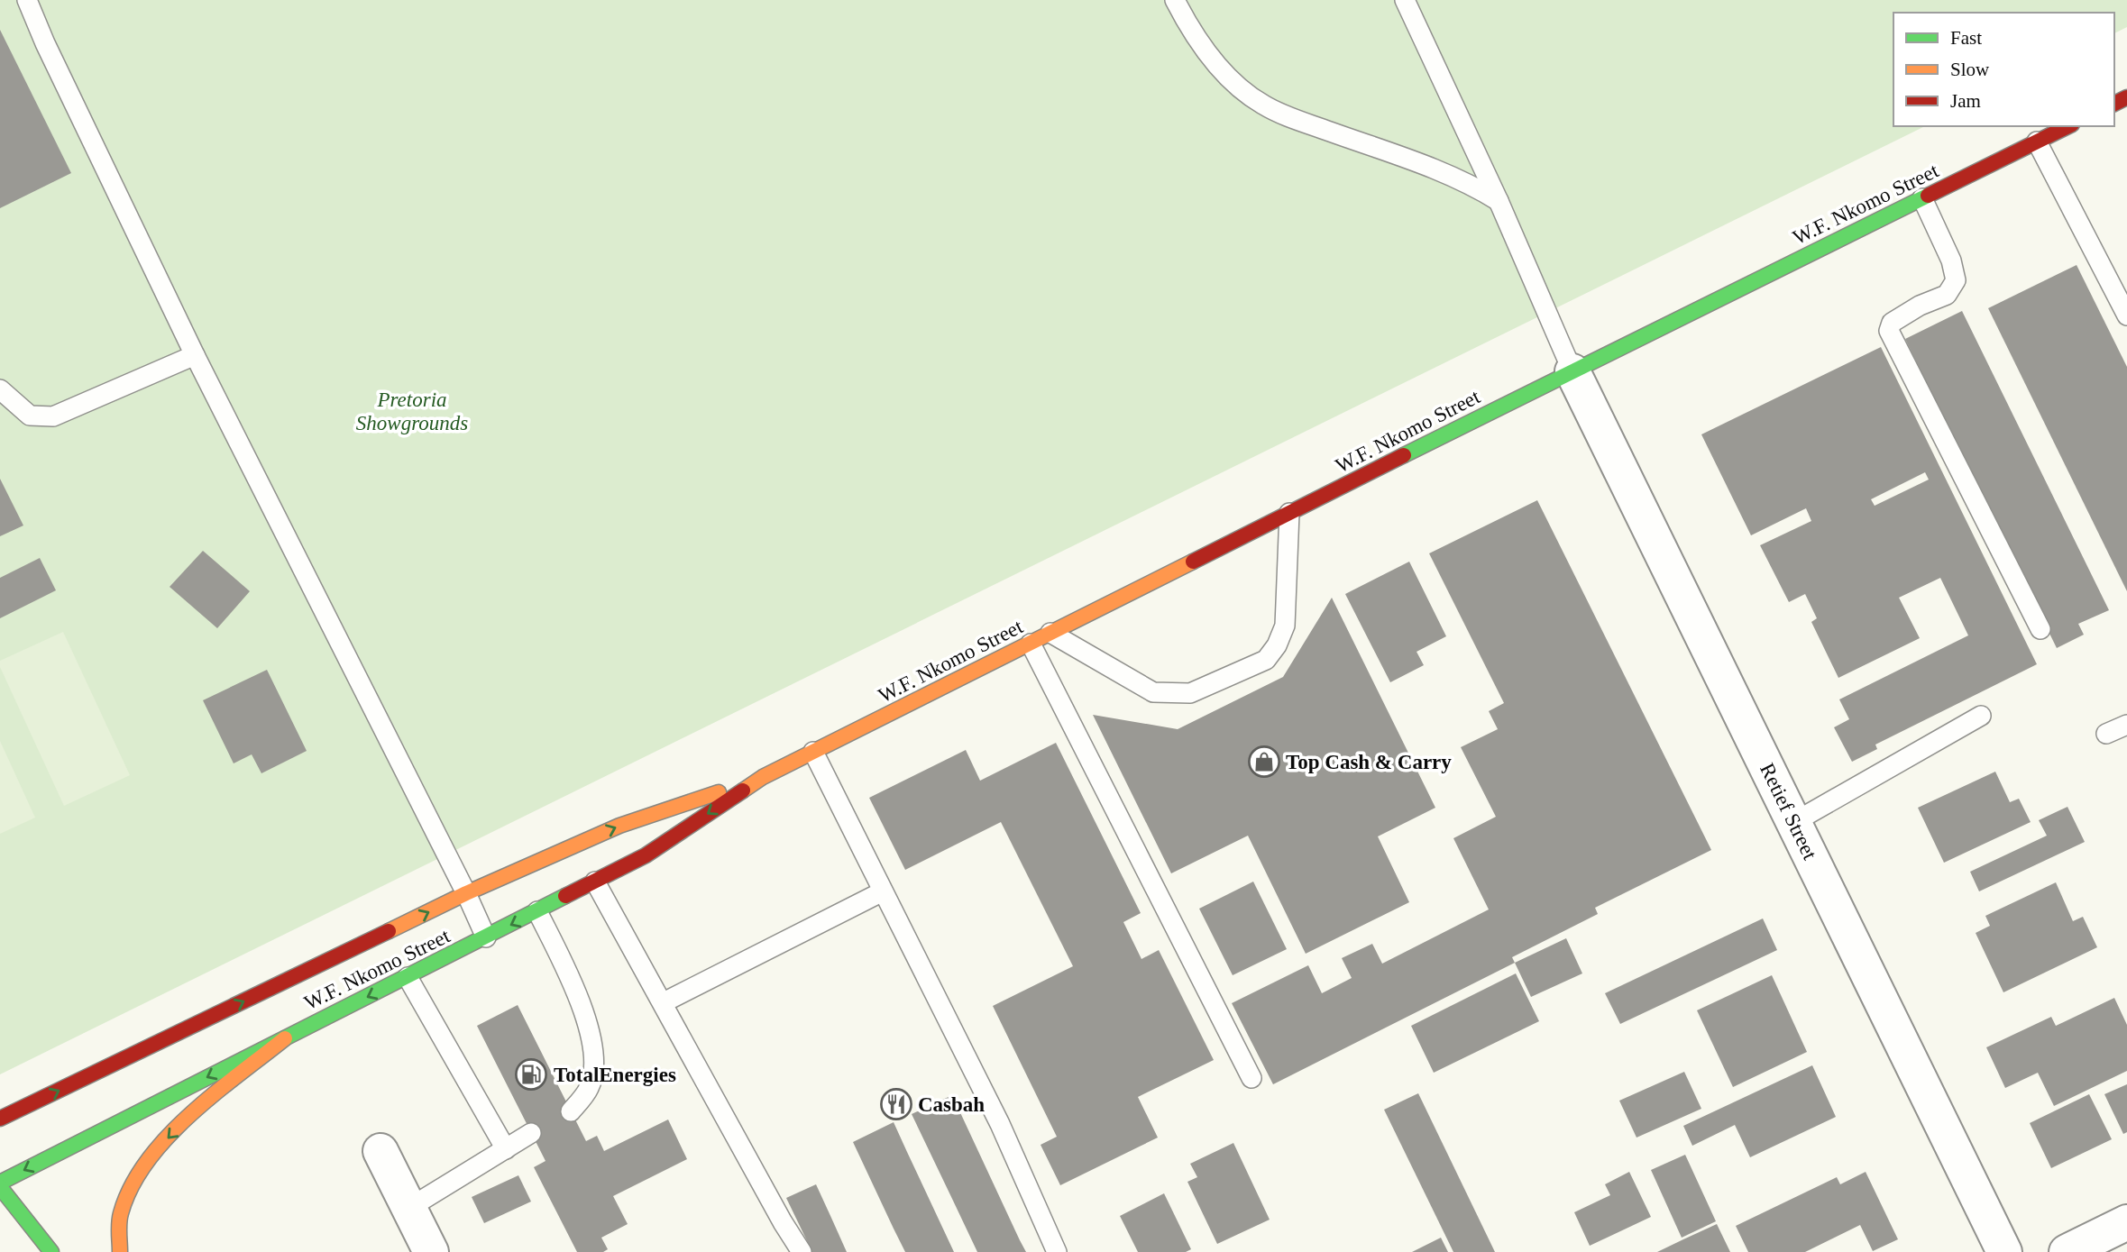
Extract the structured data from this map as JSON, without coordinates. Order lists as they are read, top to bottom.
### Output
{
  "streets": {
    "main road": ["W.F. Nkomo Street"],
    "street": ["Retief Street"]
  },
  "crossings": [
    ["W.F. Nkomo Street", "Retief Street"]
  ],
  "parks": ["Pretoria Showgrounds"],
  "places": {
    "shop": ["Top Cash & Carry"],
    "fuel station": ["TotalEnergies"],
    "restaurant": ["Casbah"]
  },
  "legend": ["Fast", "Slow", "Jam"]
}
